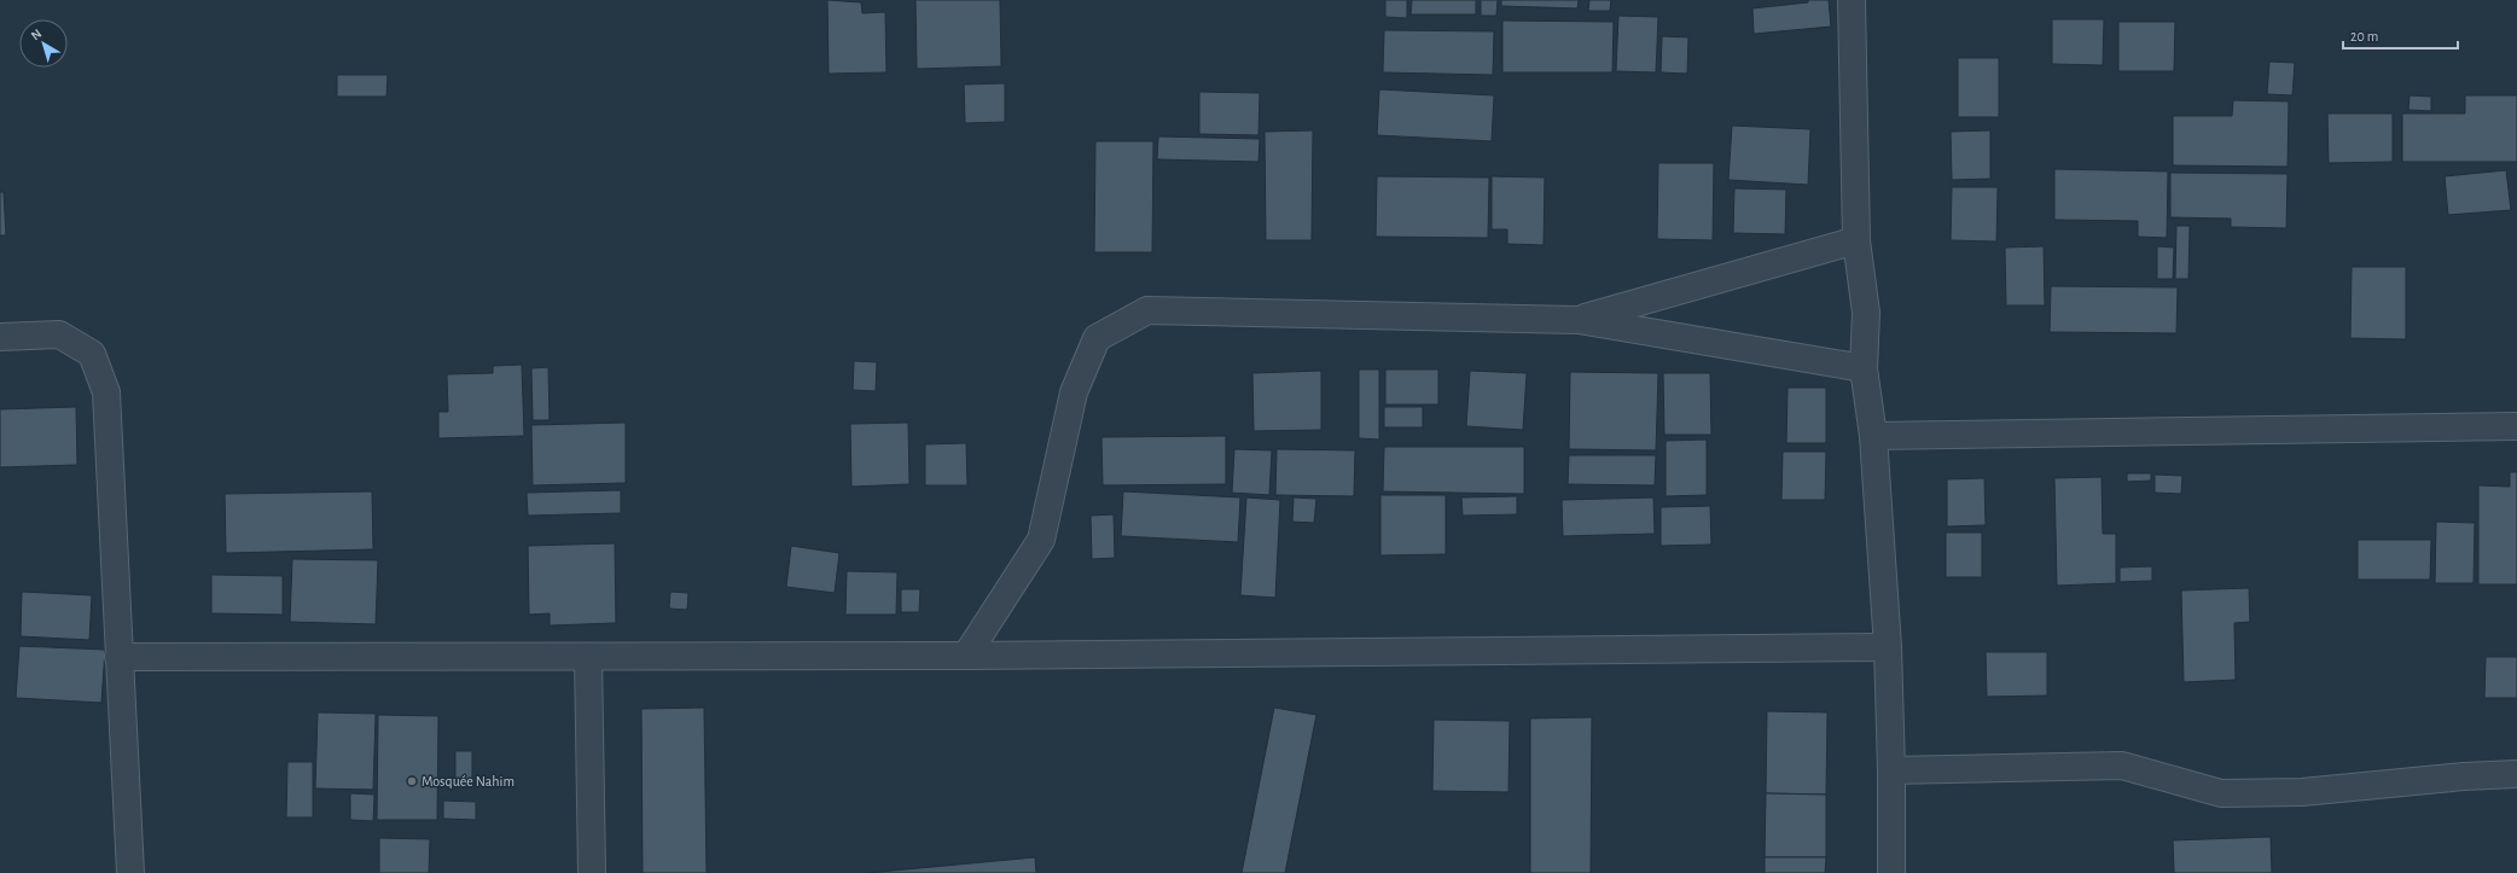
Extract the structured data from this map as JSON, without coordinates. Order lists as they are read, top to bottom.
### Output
{
  "places": ["Mosquée Nahim"],
  "scale_bar": "20 m",
  "north": "top left"
}
